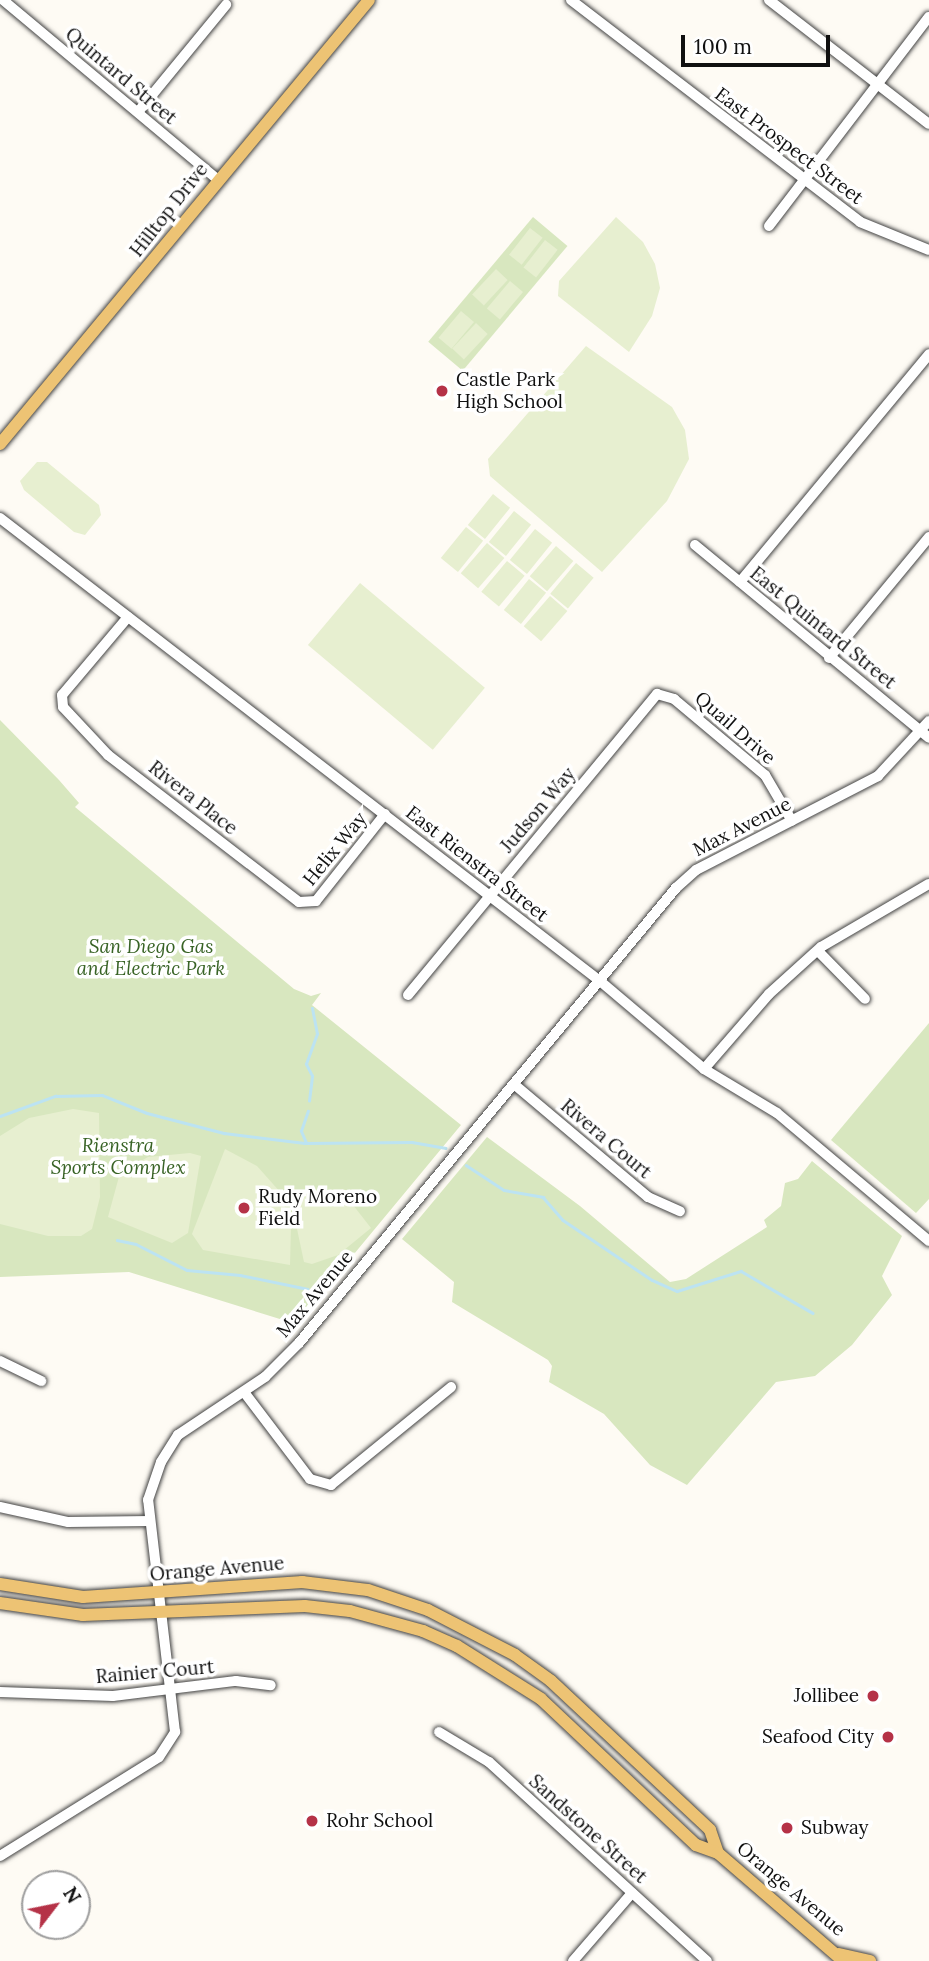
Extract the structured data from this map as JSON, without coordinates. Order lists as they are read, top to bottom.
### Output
{
  "streets": {
    "main road": ["Hilltop Drive", "Orange Avenue"],
    "street": [
      "Quintard Street",
      "East Prospect Street",
      "East Quintard Street",
      "Quail Drive",
      "Rivera Place",
      "Judson Way",
      "Max Avenue",
      "Helix Way",
      "East Rienstra Street",
      "Rivera Court",
      "Rainier Court",
      "Sandstone Street"
    ]
  },
  "crossings": [
    ["Quintard Street", "Hilltop Drive"],
    ["East Quintard Street", "Max Avenue"],
    ["Quail Drive", "Judson Way"],
    ["Quail Drive", "Max Avenue"],
    ["Rivera Place", "Helix Way"],
    ["Rivera Place", "East Rienstra Street"],
    ["Judson Way", "East Rienstra Street"],
    ["Max Avenue", "East Rienstra Street"],
    ["Max Avenue", "Rivera Court"],
    ["Max Avenue", "Orange Avenue"],
    ["Max Avenue", "Rainier Court"],
    ["Helix Way", "East Rienstra Street"]
  ],
  "parks": ["San Diego Gas and Electric Park", "Rienstra Sports Complex"],
  "places": [
    "Castle Park High School",
    "Rudy Moreno Field",
    "Jollibee",
    "Seafood City",
    "Rohr School",
    "Subway"
  ],
  "scale_bar": "100 m",
  "north": "top right"
}
